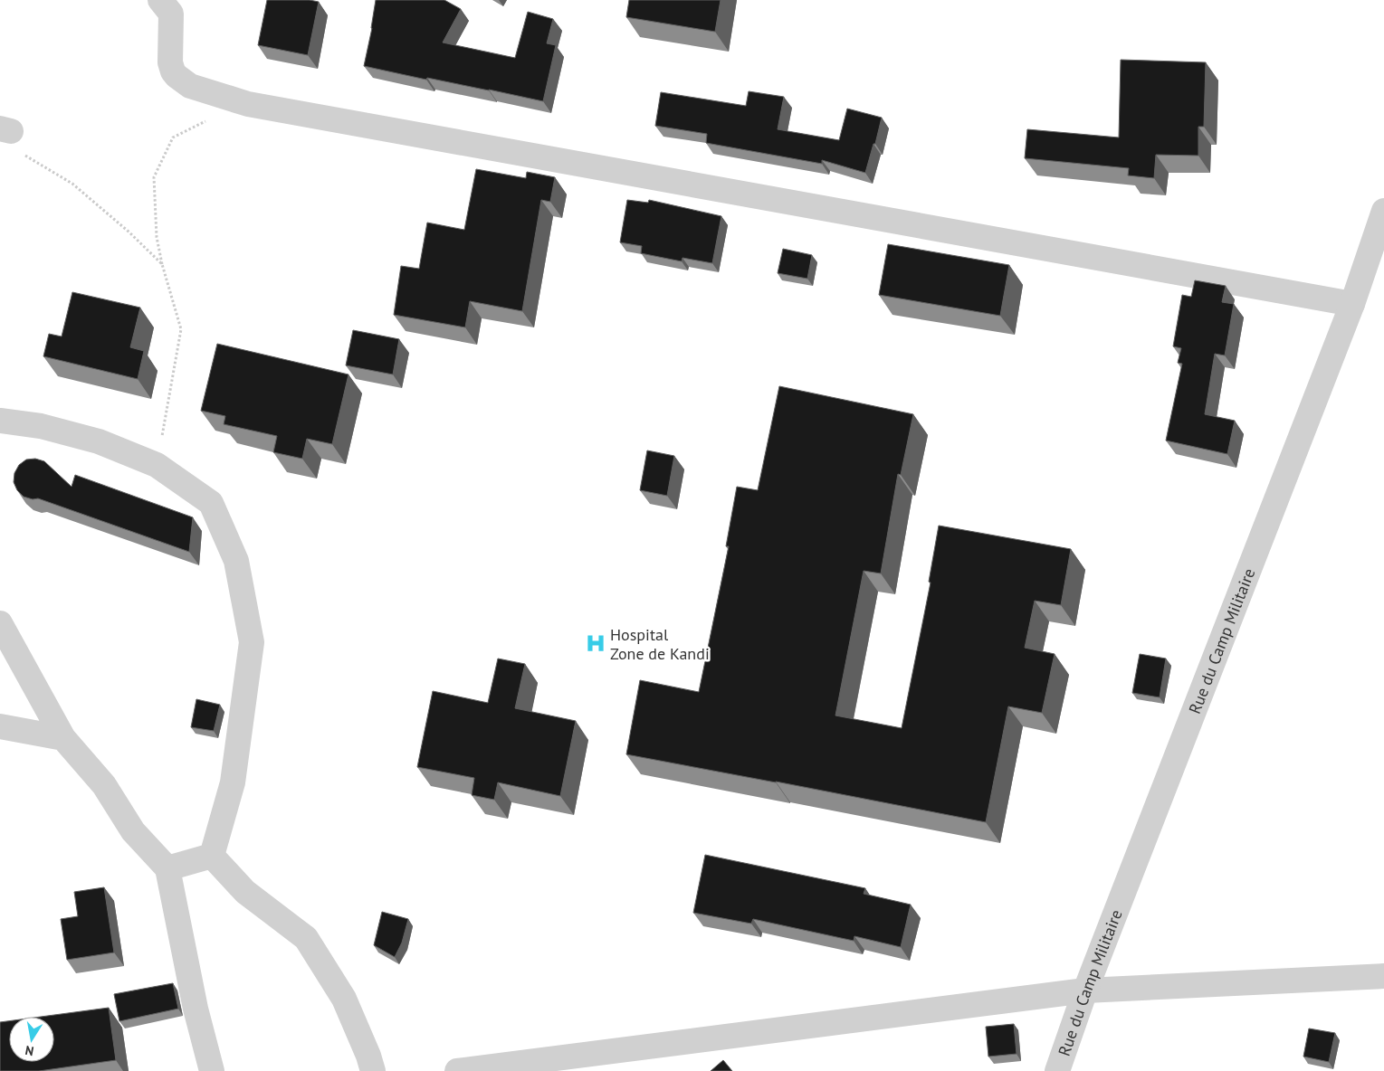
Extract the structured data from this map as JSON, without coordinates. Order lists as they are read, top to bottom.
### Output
{
  "streets": {
    "street": ["Rue du Camp Militaire"]
  },
  "places": {
    "hospital": ["Hospital Zone de Kandi"]
  },
  "north": "bottom"
}
